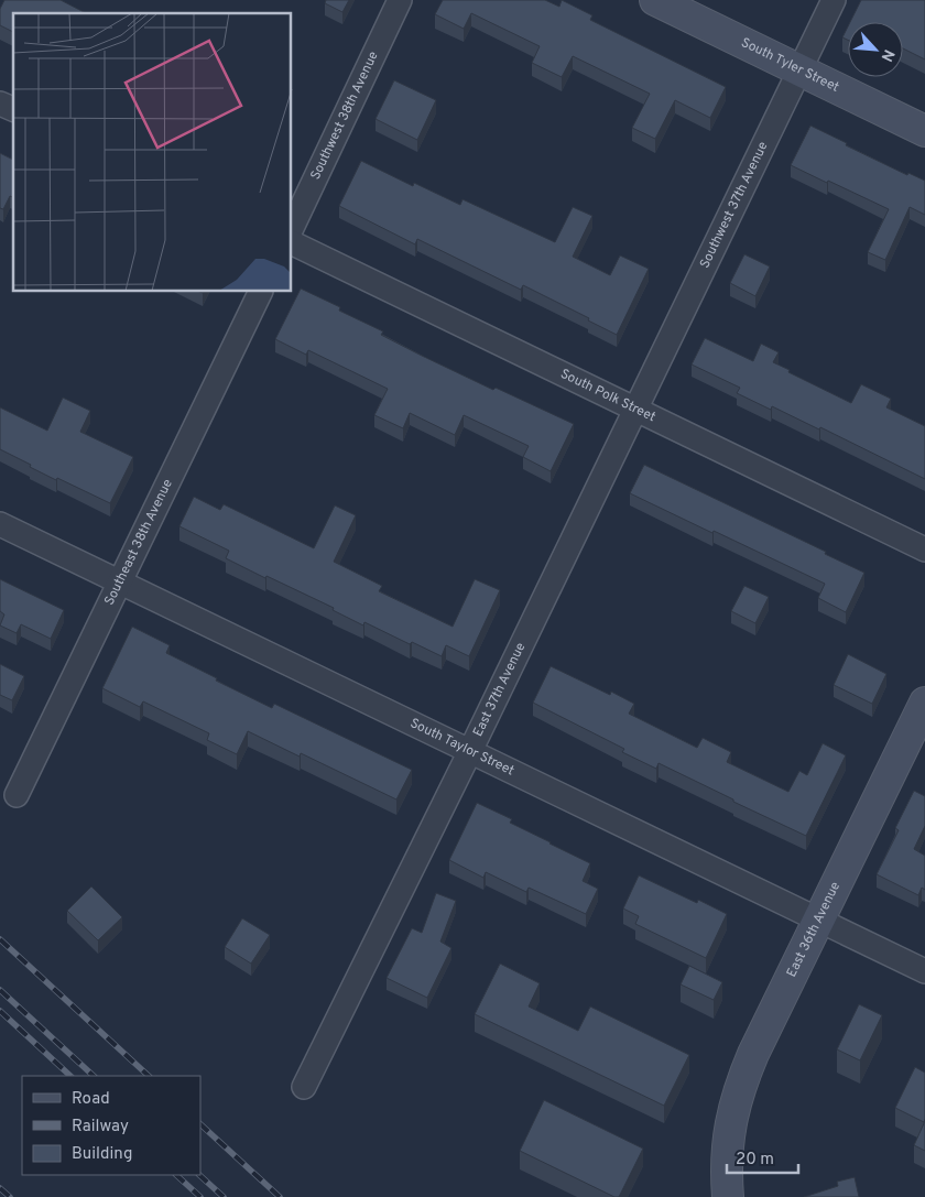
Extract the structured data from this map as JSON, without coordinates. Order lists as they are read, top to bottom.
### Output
{
  "streets": {
    "main road": ["South Tyler Street", "East 36th Avenue"],
    "street": [
      "Southwest 38th Avenue",
      "Southwest 37th Avenue",
      "South Polk Street",
      "Southeast 38th Avenue",
      "East 37th Avenue",
      "South Taylor Street"
    ]
  },
  "crossings": [
    ["South Tyler Street", "Southwest 37th Avenue"],
    ["Southwest 37th Avenue", "South Polk Street"],
    ["Southwest 37th Avenue", "East 37th Avenue"],
    ["South Polk Street", "East 37th Avenue"],
    ["Southeast 38th Avenue", "South Taylor Street"],
    ["East 37th Avenue", "South Taylor Street"],
    ["South Taylor Street", "East 36th Avenue"]
  ],
  "legend": ["Road", "Railway", "Building"],
  "scale_bar": "20 m",
  "north": "bottom right"
}
